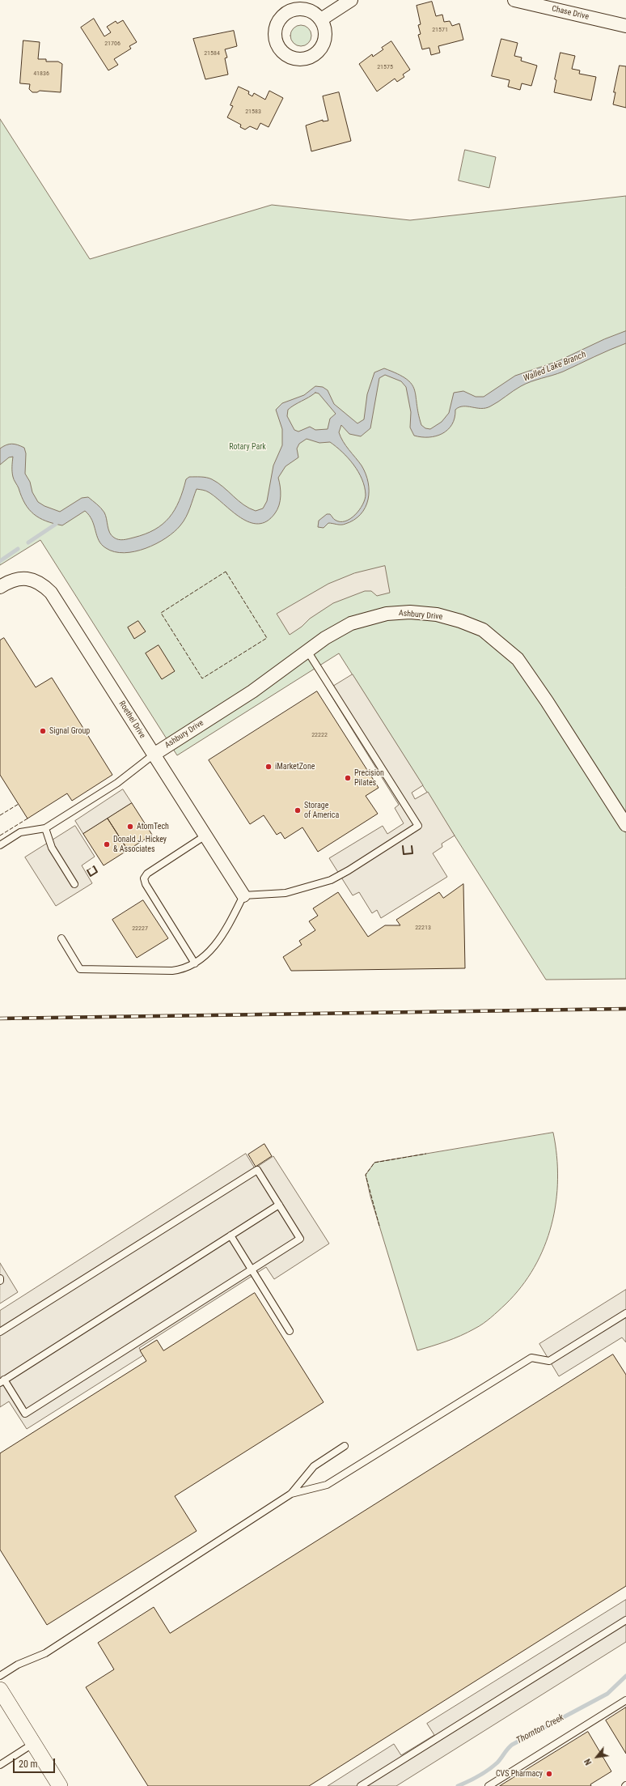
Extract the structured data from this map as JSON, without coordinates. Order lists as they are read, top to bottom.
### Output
{
  "streets": {
    "street": ["Chase Drive", "Ashbury Drive", "Roethel Drive"]
  },
  "crossings": [
    ["Ashbury Drive", "Roethel Drive"]
  ],
  "water": ["Walled Lake Branch", "Thornton Creek"],
  "parks": ["Rotary Park"],
  "places": [
    "Signal Group",
    "iMarketZone",
    "Precision Pilates",
    "Storage of America",
    "AtomTech",
    "Donald J. Hickey & Associates",
    "CVS Pharmacy"
  ],
  "house_numbers": [
    "21571",
    "21706",
    "21584",
    "21575",
    "41836",
    "21583",
    "22222",
    "22213",
    "22227"
  ],
  "scale_bar": "20 m",
  "north": "bottom left"
}
